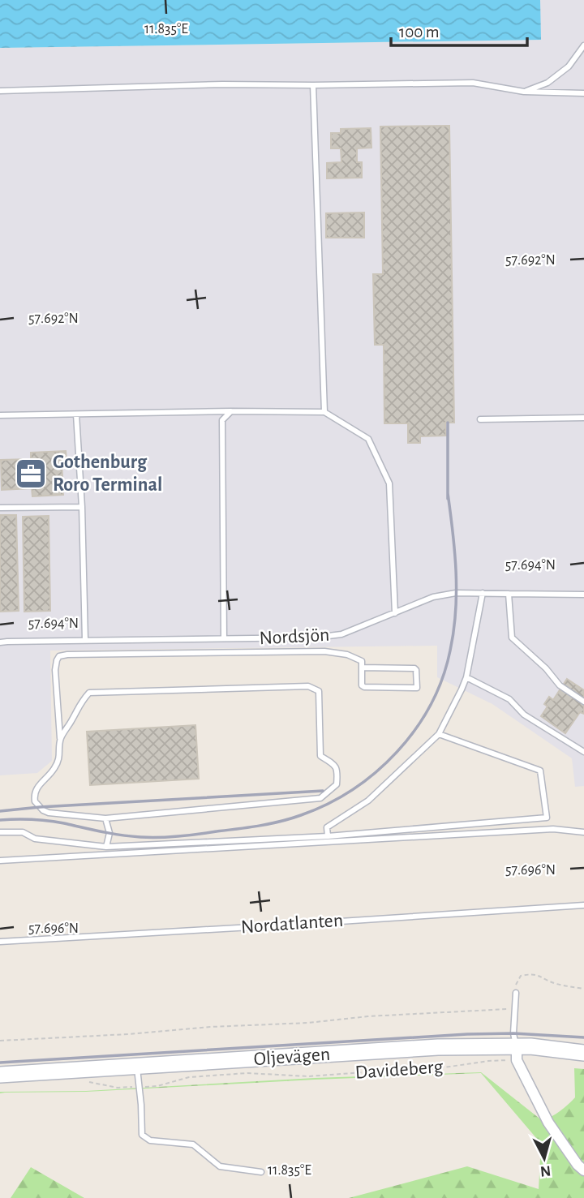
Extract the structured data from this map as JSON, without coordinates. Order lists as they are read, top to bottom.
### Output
{
  "streets": {
    "street": ["Oljevägen"],
    "lane": ["Nordsjön", "Nordatlanten"],
    "path": ["Davideberg"]
  },
  "crossings": [
    ["Oljevägen", "Davideberg"]
  ],
  "places": {
    "office": ["Gothenburg Roro Terminal"]
  },
  "scale_bar": "100 m",
  "north": "bottom",
  "coordinates": [
    "11.835°E",
    "57.692°N",
    "57.694°N",
    "57.696°N"
  ]
}
